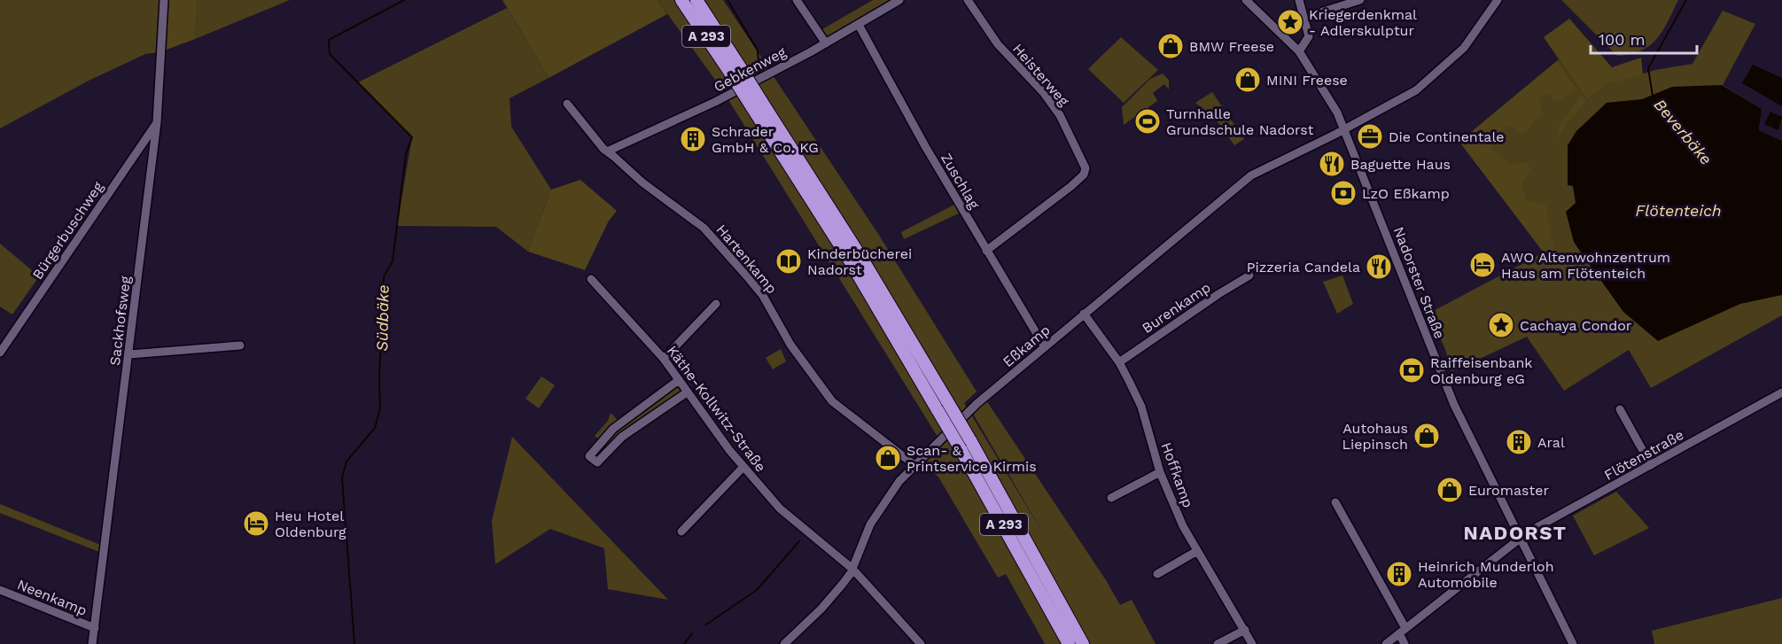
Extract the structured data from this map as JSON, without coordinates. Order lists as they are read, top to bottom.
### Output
{
  "streets": {
    "highway": ["A 293"],
    "street": [
      "Gebkenweg",
      "Heisterweg",
      "Zuschlag",
      "Bürgerbuschweg",
      "Hartenkamp",
      "Nadorster Straße",
      "Burenkamp",
      "Sackhofsweg",
      "Eßkamp",
      "Käthe-Kollwitz-Straße",
      "Flötenstraße",
      "Hoffkamp",
      "Neenkamp"
    ]
  },
  "crossings": [
    ["Gebkenweg", "Zuschlag"],
    ["Gebkenweg", "Hartenkamp"],
    ["Heisterweg", "Zuschlag"],
    ["Zuschlag", "Eßkamp"],
    ["Bürgerbuschweg", "Sackhofsweg"],
    ["Hartenkamp", "Eßkamp"],
    ["Nadorster Straße", "Eßkamp"],
    ["Nadorster Straße", "Flötenstraße"],
    ["Burenkamp", "Hoffkamp"],
    ["Sackhofsweg", "Neenkamp"],
    ["Eßkamp", "Käthe-Kollwitz-Straße"],
    ["Eßkamp", "Hoffkamp"]
  ],
  "districts": ["NADORST"],
  "water": ["Beverbäke", "Flötenteich", "Südbäke"],
  "places": {
    "place": ["Kriegerdenkmal - Adlerskulptur", "Cachaya Condor"],
    "shop": [
      "BMW Freese",
      "MINI Freese",
      "Autohaus Liepinsch",
      "Scan- & Printservice Kirmis",
      "Euromaster"
    ],
    "sports": ["Turnhalle Grundschule Nadorst"],
    "office": ["Die Continentale"],
    "building": ["Schrader GmbH & Co. KG", "Aral", "Heinrich Munderloh Automobile"],
    "restaurant": ["Baguette Haus", "Pizzeria Candela"],
    "bank": ["LzO Eßkamp", "Raiffeisenbank Oldenburg eG"],
    "library": ["Kinderbücherei Nadorst"],
    "hotel": ["AWO Altenwohnzentrum Haus am Flötenteich", "Heu Hotel Oldenburg"]
  },
  "scale_bar": "100 m"
}
